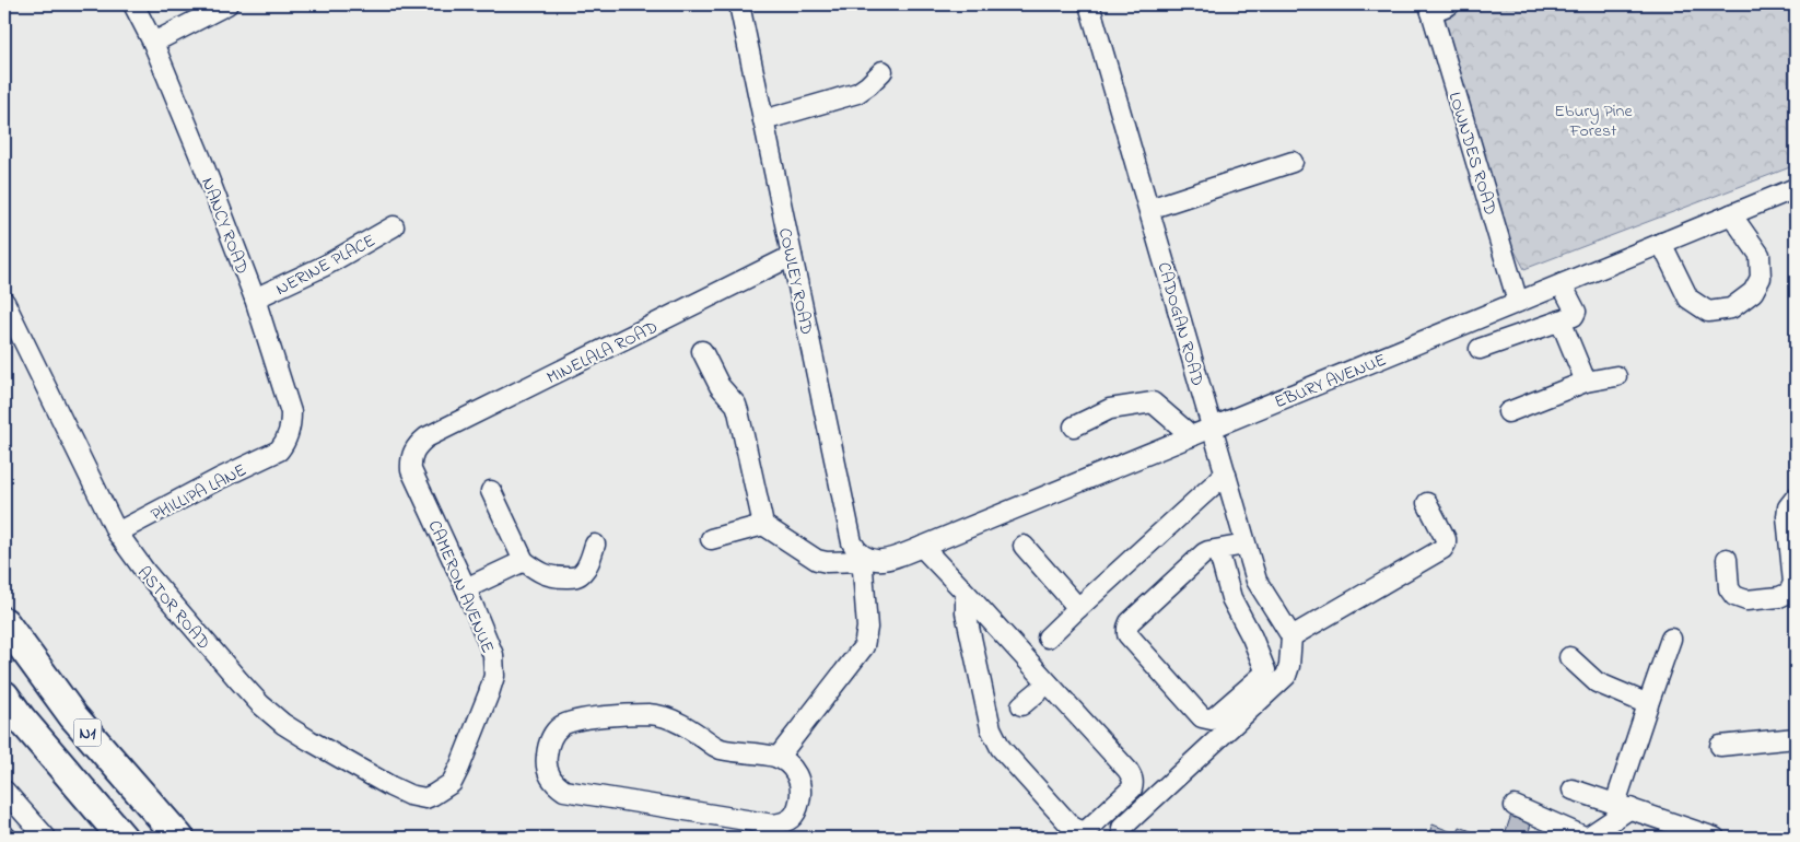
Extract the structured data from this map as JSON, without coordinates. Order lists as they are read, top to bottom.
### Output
{
  "streets": {
    "highway": ["N1"],
    "street": [
      "LOWNDES ROAD",
      "NANCY ROAD",
      "NERINE PLACE",
      "COWLEY ROAD",
      "CADOGAN ROAD",
      "MINELALA ROAD",
      "EBURY AVENUE",
      "PHILLIPA LANE",
      "CAMERON AVENUE",
      "ASTOR ROAD"
    ]
  },
  "crossings": [
    ["LOWNDES ROAD", "EBURY AVENUE"],
    ["NANCY ROAD", "NERINE PLACE"],
    ["NANCY ROAD", "PHILLIPA LANE"],
    ["COWLEY ROAD", "MINELALA ROAD"],
    ["COWLEY ROAD", "EBURY AVENUE"],
    ["CADOGAN ROAD", "EBURY AVENUE"],
    ["MINELALA ROAD", "CAMERON AVENUE"],
    ["PHILLIPA LANE", "ASTOR ROAD"],
    ["CAMERON AVENUE", "ASTOR ROAD"]
  ],
  "parks": ["Ebury Pine Forest"]
}
